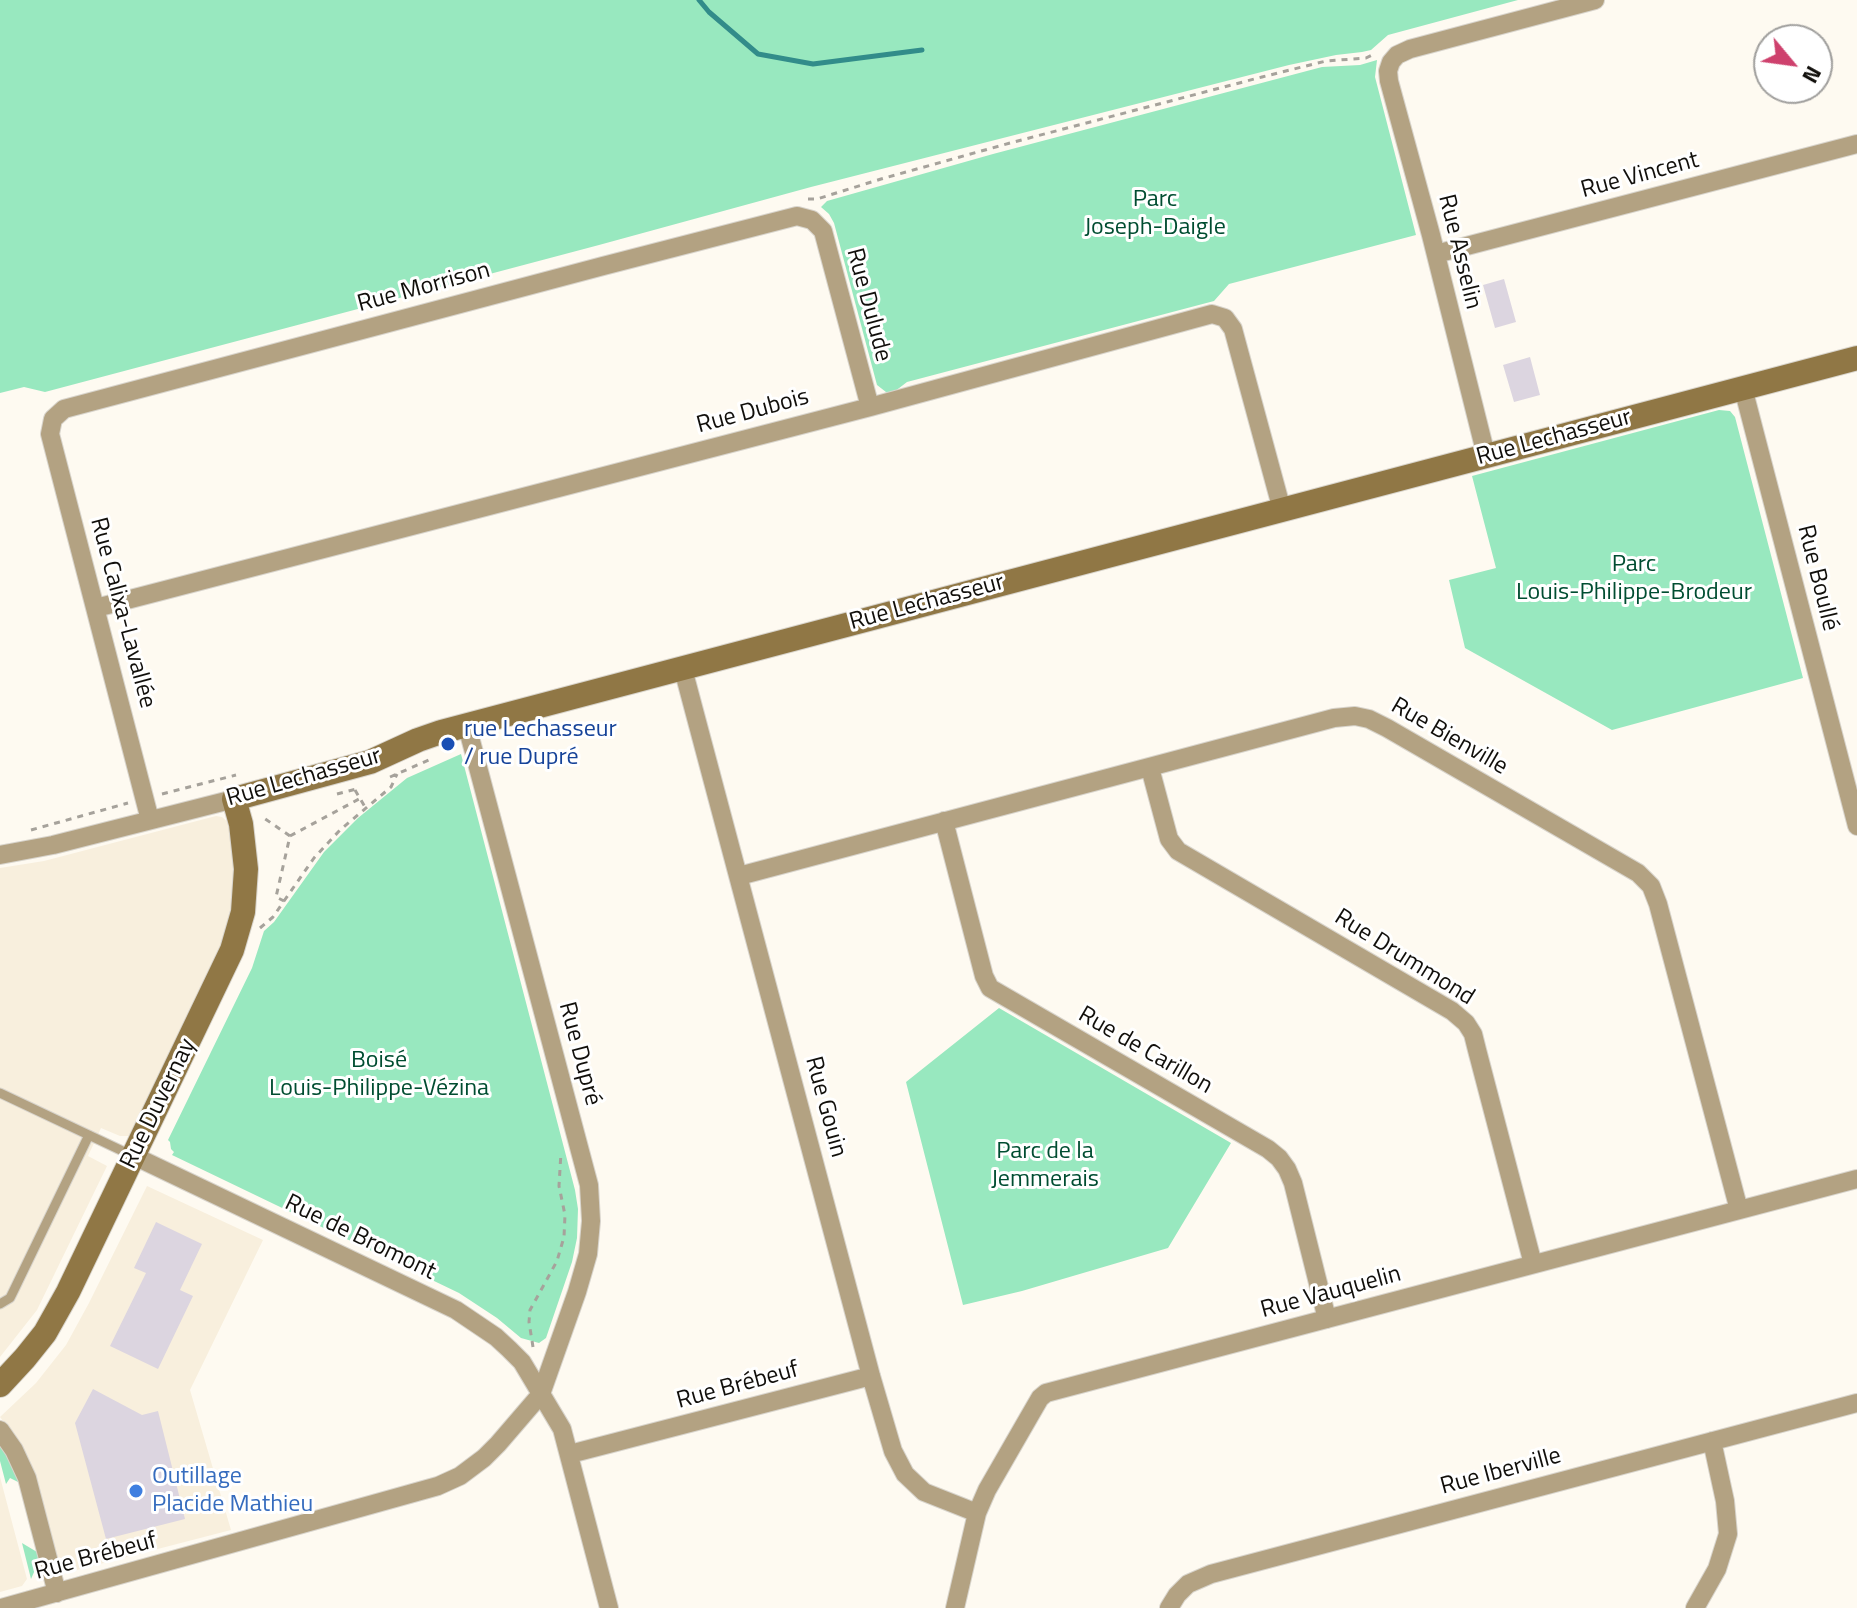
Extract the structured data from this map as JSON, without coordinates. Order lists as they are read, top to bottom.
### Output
{
  "streets": {
    "street": [
      "Rue Vincent",
      "Rue Asselin",
      "Rue Morrison",
      "Rue Dulude",
      "Rue Dubois",
      "Rue Lechasseur",
      "Rue Boullé",
      "Rue Calixa-Lavallée",
      "Rue Bienville",
      "Rue Drummond",
      "Rue de Carillon",
      "Rue Dupré",
      "Rue Duvernay",
      "Rue Gouin",
      "Rue de Bromont",
      "Rue Vauquelin",
      "Rue Brébeuf",
      "Rue Iberville"
    ]
  },
  "crossings": [
    ["Rue Vincent", "Rue Asselin"],
    ["Rue Asselin", "Rue Lechasseur"],
    ["Rue Morrison", "Rue Dulude"],
    ["Rue Morrison", "Rue Calixa-Lavallée"],
    ["Rue Dulude", "Rue Dubois"],
    ["Rue Dubois", "Rue Lechasseur"],
    ["Rue Dubois", "Rue Calixa-Lavallée"],
    ["Rue Lechasseur", "Rue Boullé"],
    ["Rue Lechasseur", "Rue Calixa-Lavallée"],
    ["Rue Lechasseur", "Rue Dupré"],
    ["Rue Lechasseur", "Rue Duvernay"],
    ["Rue Lechasseur", "Rue Gouin"],
    ["Rue Bienville", "Rue Drummond"],
    ["Rue Bienville", "Rue de Carillon"],
    ["Rue Bienville", "Rue Gouin"],
    ["Rue Bienville", "Rue Vauquelin"],
    ["Rue Drummond", "Rue Vauquelin"],
    ["Rue de Carillon", "Rue Vauquelin"],
    ["Rue Dupré", "Rue de Bromont"],
    ["Rue Dupré", "Rue Brébeuf"],
    ["Rue Duvernay", "Rue de Bromont"],
    ["Rue Gouin", "Rue Vauquelin"],
    ["Rue Gouin", "Rue Brébeuf"],
    ["Rue de Bromont", "Rue Brébeuf"]
  ],
  "parks": [
    "Parc Joseph-Daigle",
    "Parc Louis-Philippe-Brodeur",
    "Boisé Louis-Philippe-Vézina",
    "Parc de la Jemmerais"
  ],
  "places": ["rue Lechasseur / rue Dupré", "Outillage Placide Mathieu"],
  "north": "bottom right"
}
